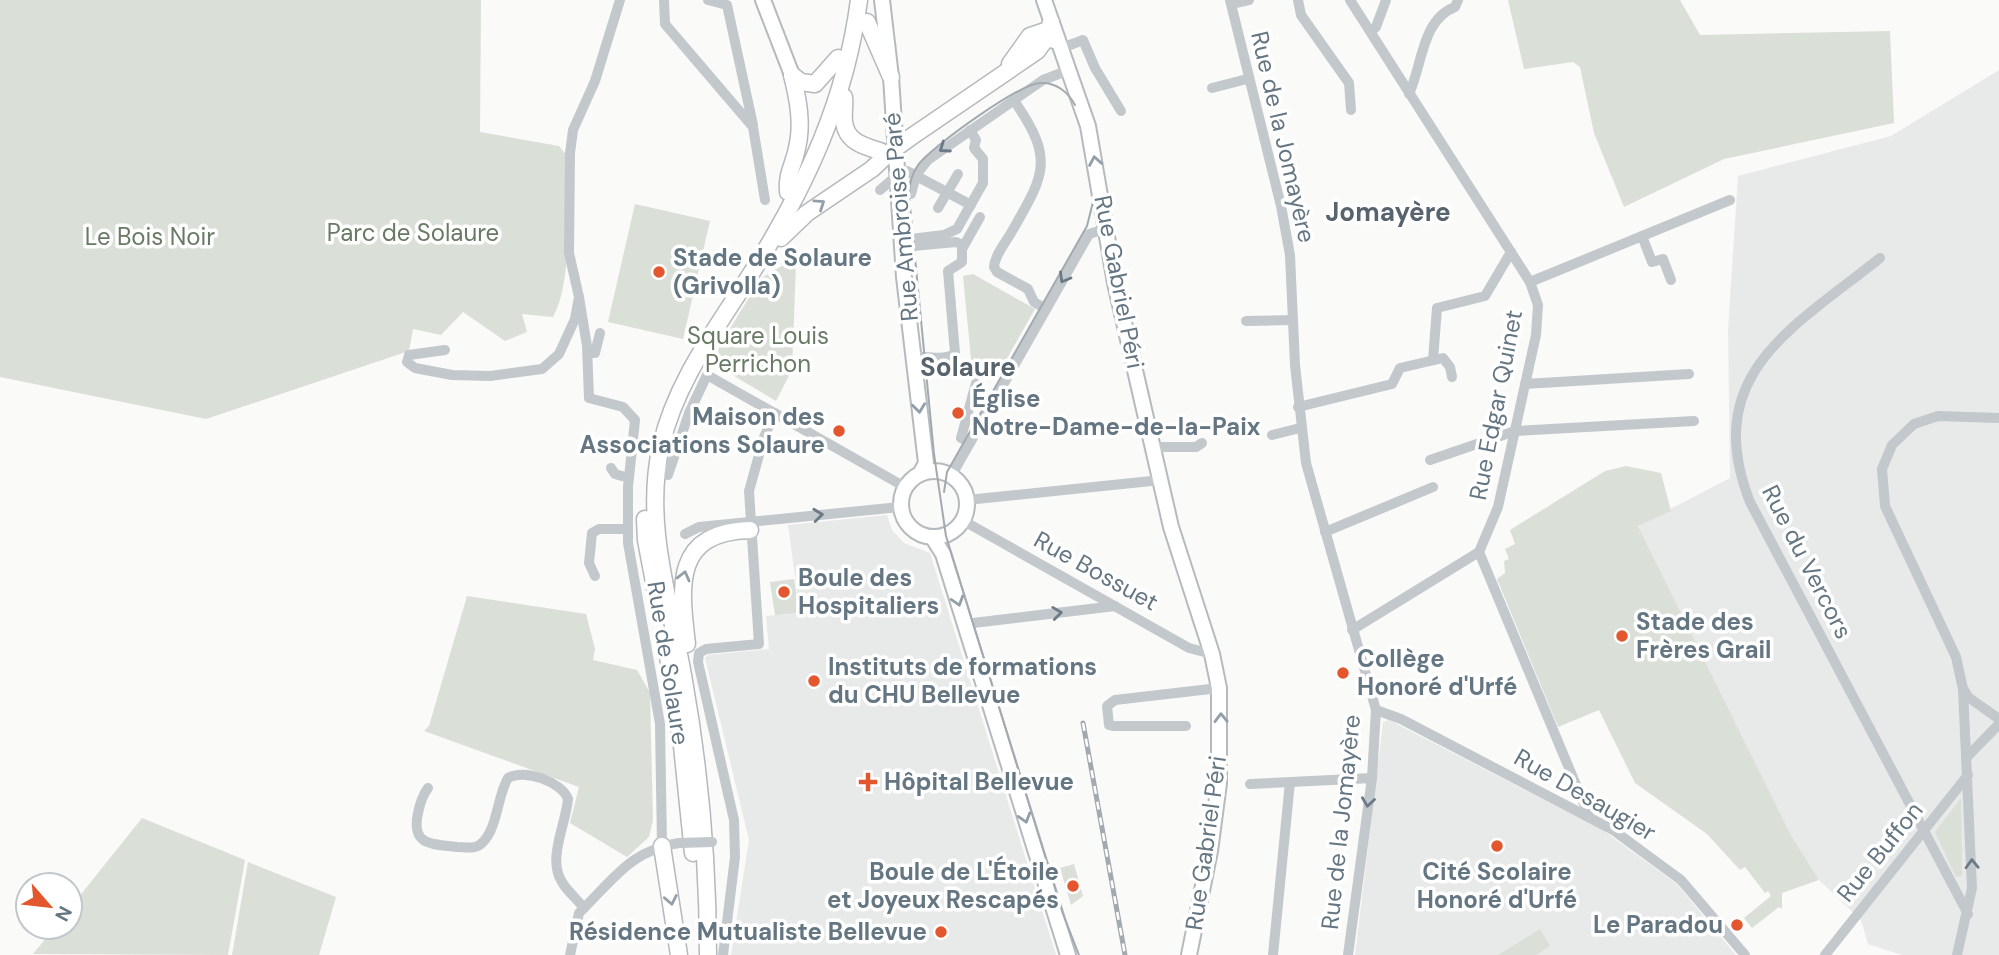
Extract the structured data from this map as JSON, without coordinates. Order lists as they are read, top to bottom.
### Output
{
  "streets": {
    "main road": ["Rue Ambroise Paré", "Rue Gabriel Péri"],
    "street": [
      "Rue de la Jomayère",
      "Rue Edgar Quinet",
      "Rue du Vercors",
      "Rue Bossuet",
      "Rue de Solaure",
      "Rue Desaugier",
      "Rue Buffon"
    ]
  },
  "crossings": [
    ["Rue de la Jomayère", "Rue Desaugier"],
    ["Rue Ambroise Paré", "Rue Bossuet"],
    ["Rue Gabriel Péri", "Rue Bossuet"],
    ["Rue du Vercors", "Rue Buffon"]
  ],
  "one_way": ["Rue Gabriel Péri"],
  "districts": ["Jomayère", "Solaure"],
  "parks": ["Parc de Solaure", "Le Bois Noir", "Square Louis Perrichon"],
  "places": {
    "other": [
      "Stade de Solaure (Grivolla)",
      "Église Notre-Dame-de-la-Paix",
      "Maison des Associations Solaure",
      "Boule des Hospitaliers",
      "Stade des Frères Grail",
      "Collège Honoré d'Urfé",
      "Instituts de formations du CHU Bellevue",
      "Cité Scolaire Honoré d'Urfé",
      "Boule de L'Étoile et Joyeux Rescapés",
      "Le Paradou",
      "Résidence Mutualiste Bellevue"
    ],
    "health": ["Hôpital Bellevue"]
  },
  "north": "bottom right"
}
